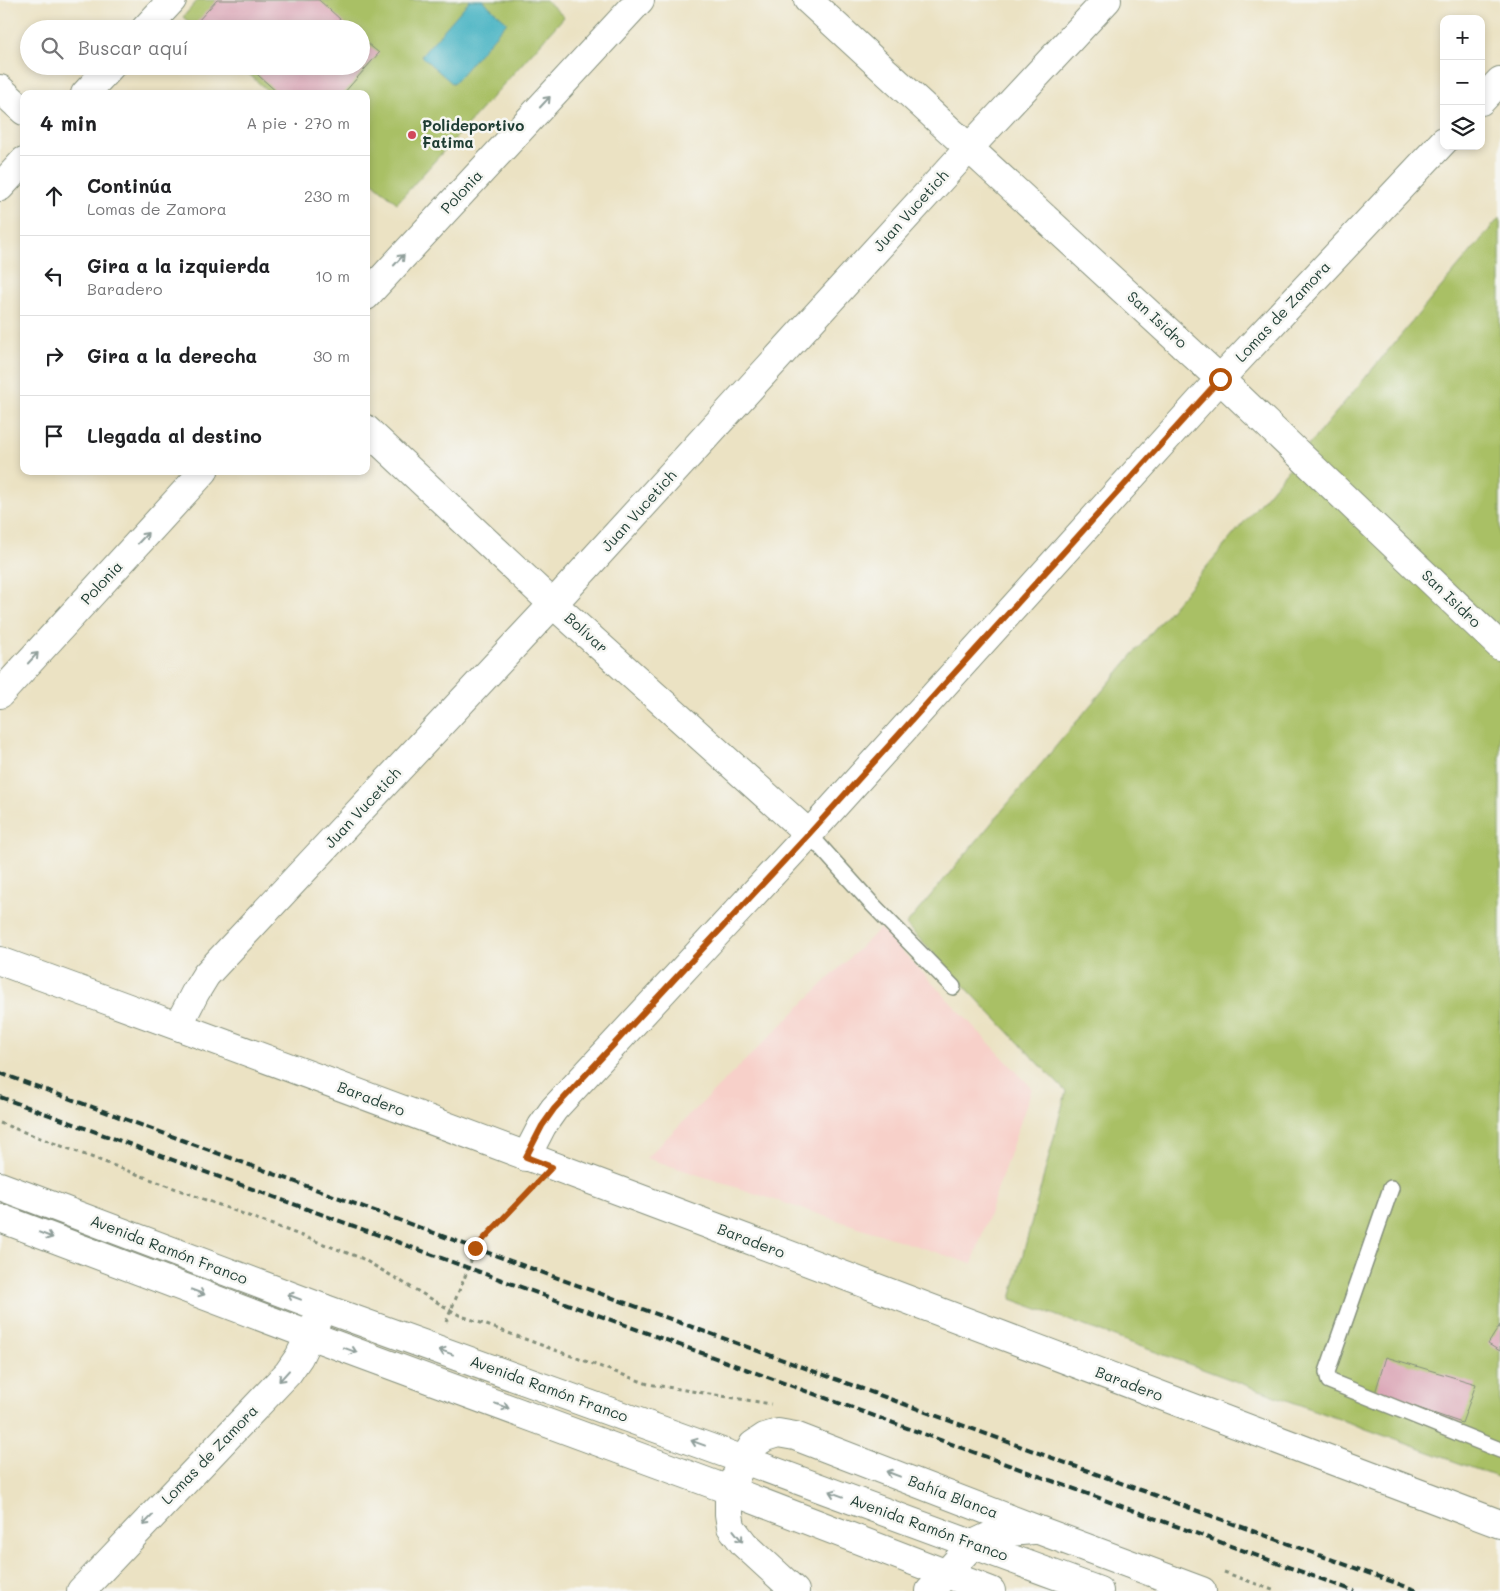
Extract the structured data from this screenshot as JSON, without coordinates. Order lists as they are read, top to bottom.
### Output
{
  "streets": {
    "street": [
      "Polonia",
      "Juan Vucetich",
      "Lomas de Zamora",
      "San Isidro",
      "Bolívar",
      "Baradero",
      "Avenida Ramón Franco",
      "Bahía Blanca"
    ]
  },
  "crossings": [
    ["Juan Vucetich", "San Isidro"],
    ["Juan Vucetich", "Bolívar"],
    ["Juan Vucetich", "Baradero"],
    ["Lomas de Zamora", "San Isidro"],
    ["Lomas de Zamora", "Bolívar"],
    ["Lomas de Zamora", "Baradero"],
    ["Lomas de Zamora", "Avenida Ramón Franco"],
    ["Avenida Ramón Franco", "Bahía Blanca"]
  ],
  "one_way": ["Polonia", "Bahía Blanca"],
  "places": ["Polideportivo Fatima"],
  "page": {
    "map_buttons": ["+", "−"],
    "search": "Buscar aquí",
    "heading": ["4 min", "A pie · 270 m"],
    "list": [
      ["Continúa", "Lomas de Zamora", "230 m"],
      ["Gira a la izquierda", "Baradero", "10 m"],
      ["Gira a la derecha", "30 m"],
      "Llegada al destino"
    ]
  }
}
